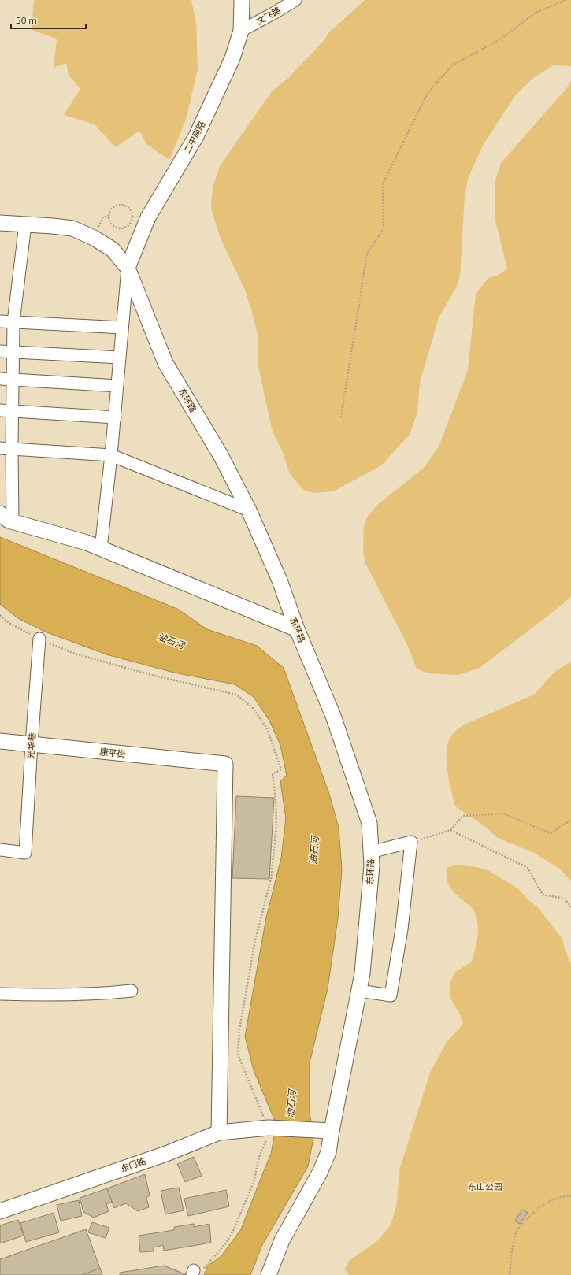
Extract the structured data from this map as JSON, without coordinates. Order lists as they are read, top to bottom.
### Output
{
  "streets": {
    "street": [
      "文飞路",
      "二中南路",
      "东环路",
      "光华巷",
      "康平街",
      "东门路"
    ]
  },
  "crossings": [
    ["文飞路", "二中南路"],
    ["二中南路", "东环路"],
    ["东环路", "东门路"],
    ["光华巷", "康平街"],
    ["康平街", "东门路"]
  ],
  "water": ["油石河"],
  "parks": ["东山公园"],
  "scale_bar": "50 m"
}
